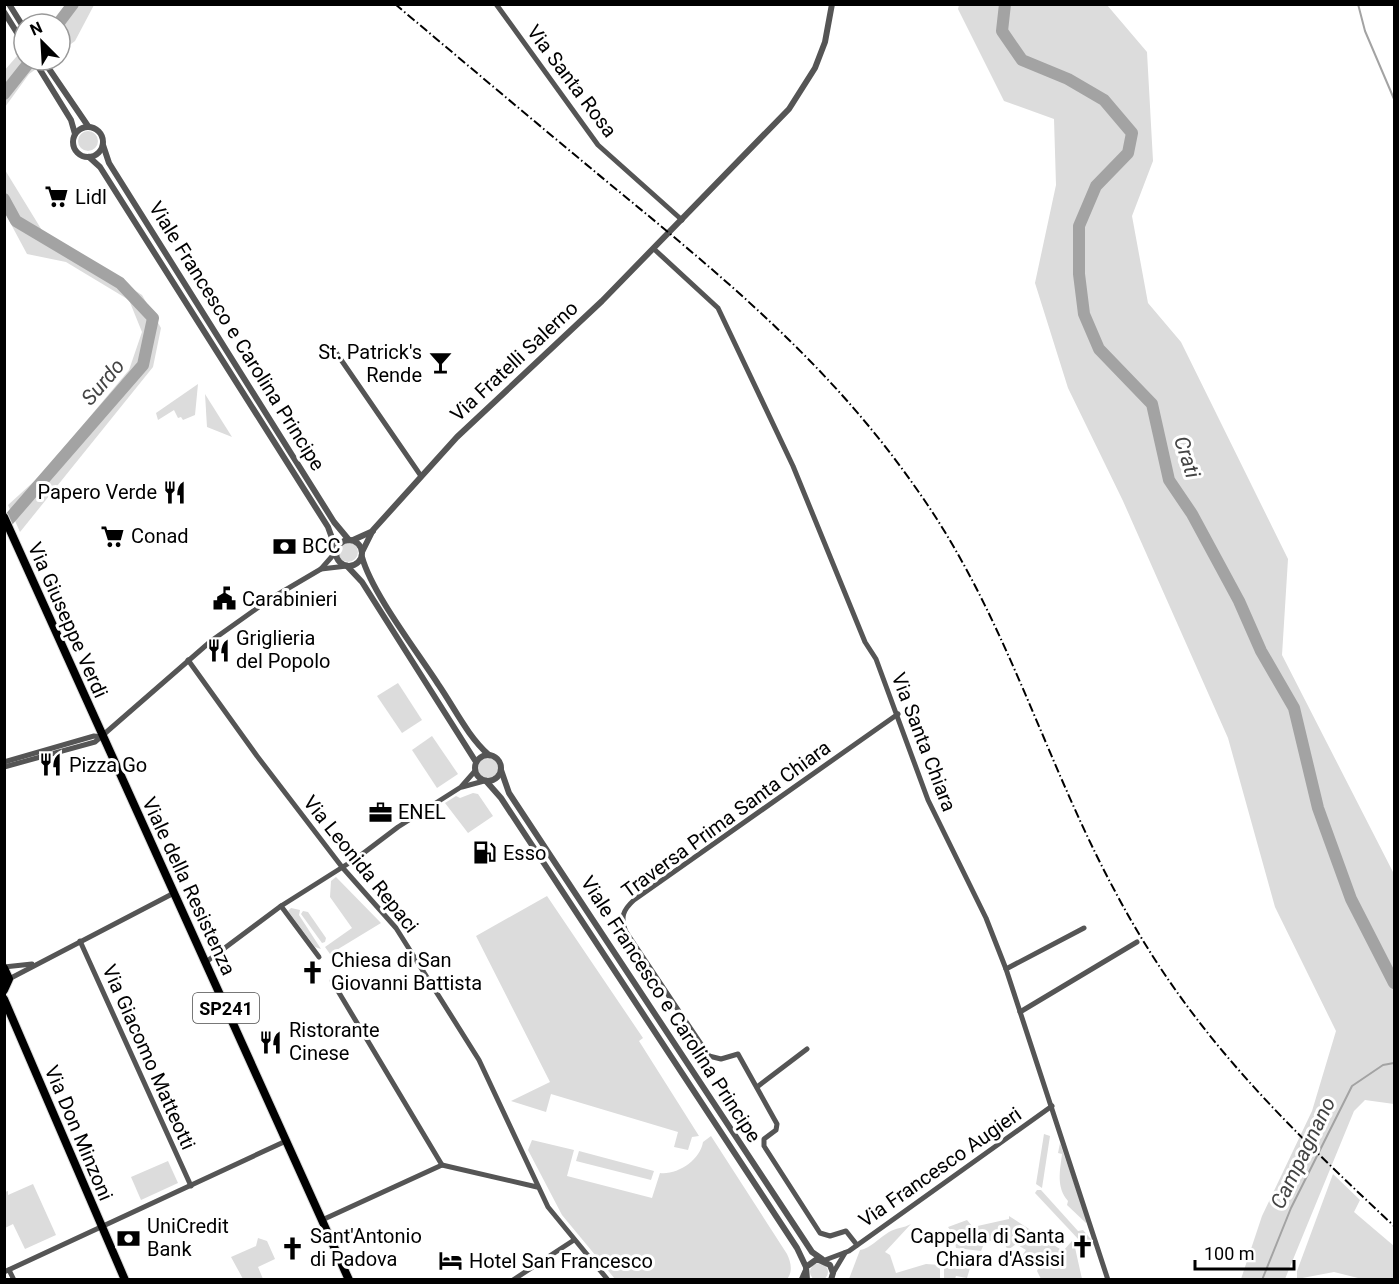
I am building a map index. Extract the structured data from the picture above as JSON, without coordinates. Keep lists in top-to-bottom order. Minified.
{"streets":{"main road":["Via Giuseppe Verdi","Viale della Resistenza","SP241","Via Don Minzoni"],"street":["Via Santa Rosa","Viale Francesco e Carolina Principe","Via Fratelli Salerno","Via Santa Chiara","Traversa Prima Santa Chiara","Via Leonida Repaci","Via Giacomo Matteotti","Via Francesco Augieri"]},"crossings":[["Via Santa Rosa","Via Fratelli Salerno"],["Viale Francesco e Carolina Principe","Via Fratelli Salerno"],["Viale Francesco e Carolina Principe","Via Francesco Augieri"],["Via Fratelli Salerno","Via Santa Chiara"],["Via Giuseppe Verdi","Viale della Resistenza"],["Via Santa Chiara","Traversa Prima Santa Chiara"],["Via Santa Chiara","Via Francesco Augieri"],["Traversa Prima Santa Chiara","Via Francesco Augieri"]],"water":["Surdo","Crati","Campagnano"],"places":{"supermarket":["Lidl","Conad"],"bar":["St. Patrick's Rende"],"restaurant":["Papero Verde","Griglieria del Popolo","Pizza Go","Ristorante Cinese"],"bank":["BCC","UniCredit Bank"],"public building":["Carabinieri"],"office":["ENEL"],"fuel station":["Esso"],"church":["Chiesa di San Giovanni Battista","Cappella di Santa Chiara d'Assisi","Sant'Antonio di Padova"],"hotel":["Hotel San Francesco"]},"scale_bar":"100 m","north":"top left"}
